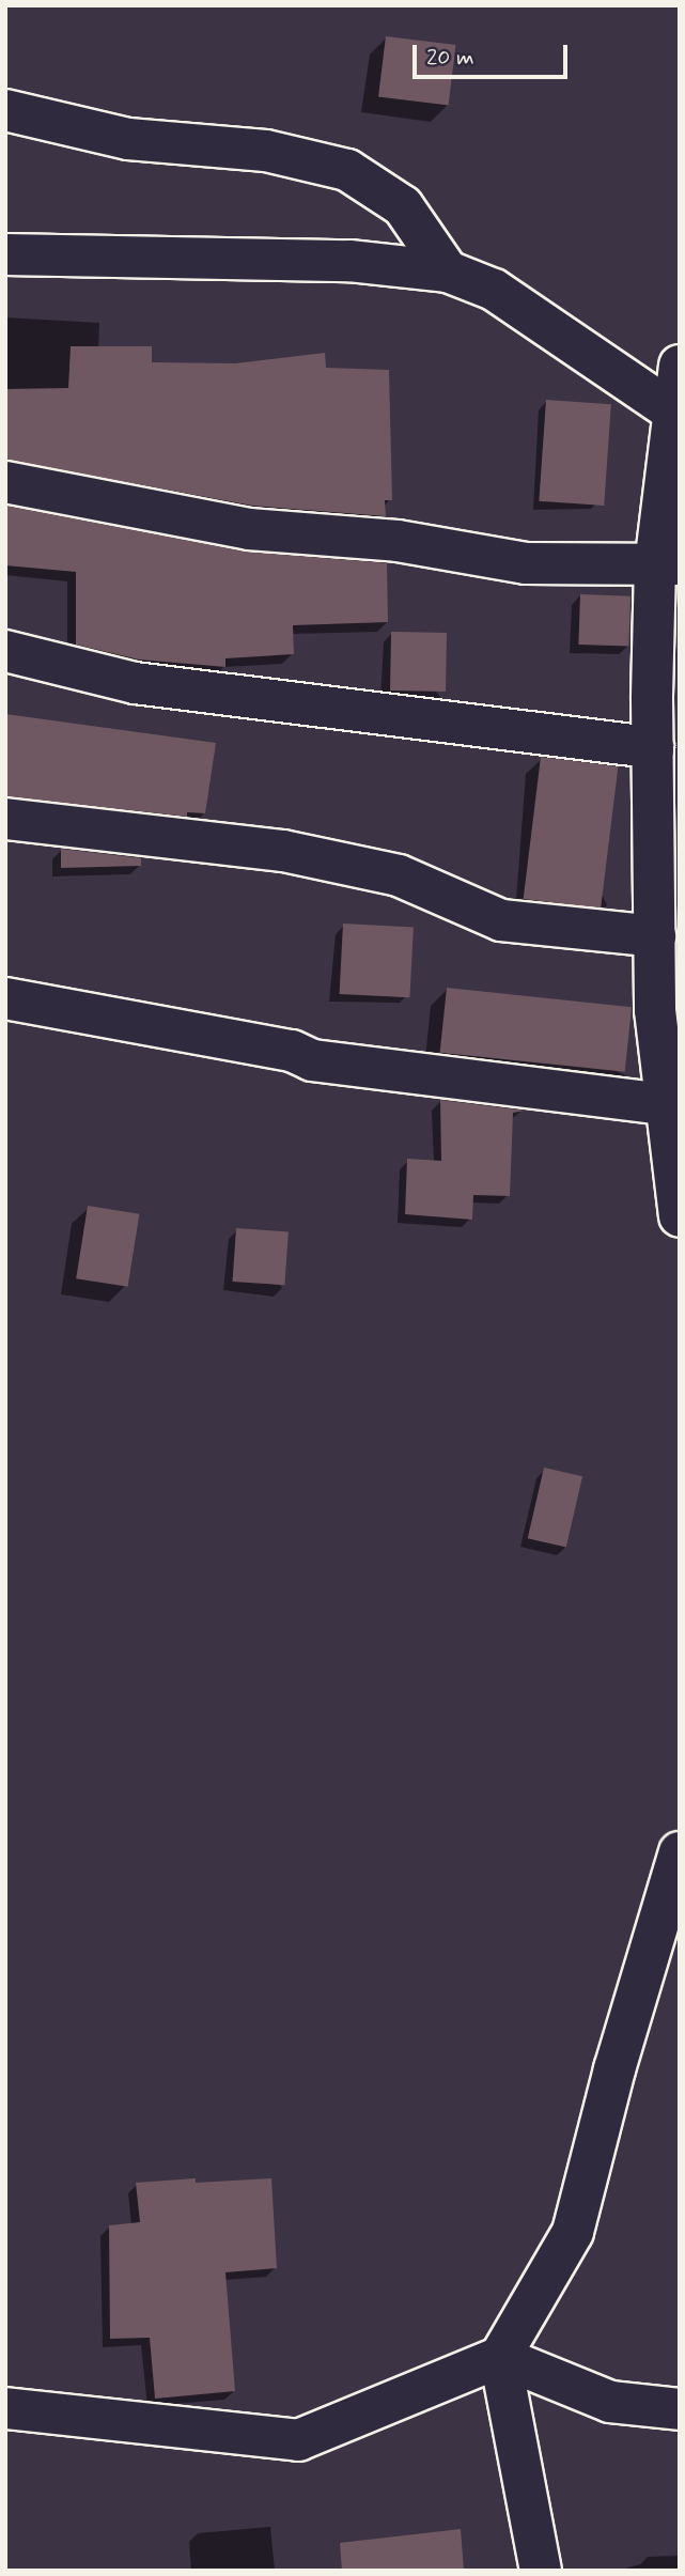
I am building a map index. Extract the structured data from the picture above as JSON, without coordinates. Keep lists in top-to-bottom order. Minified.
{"scale_bar":"20 m"}
